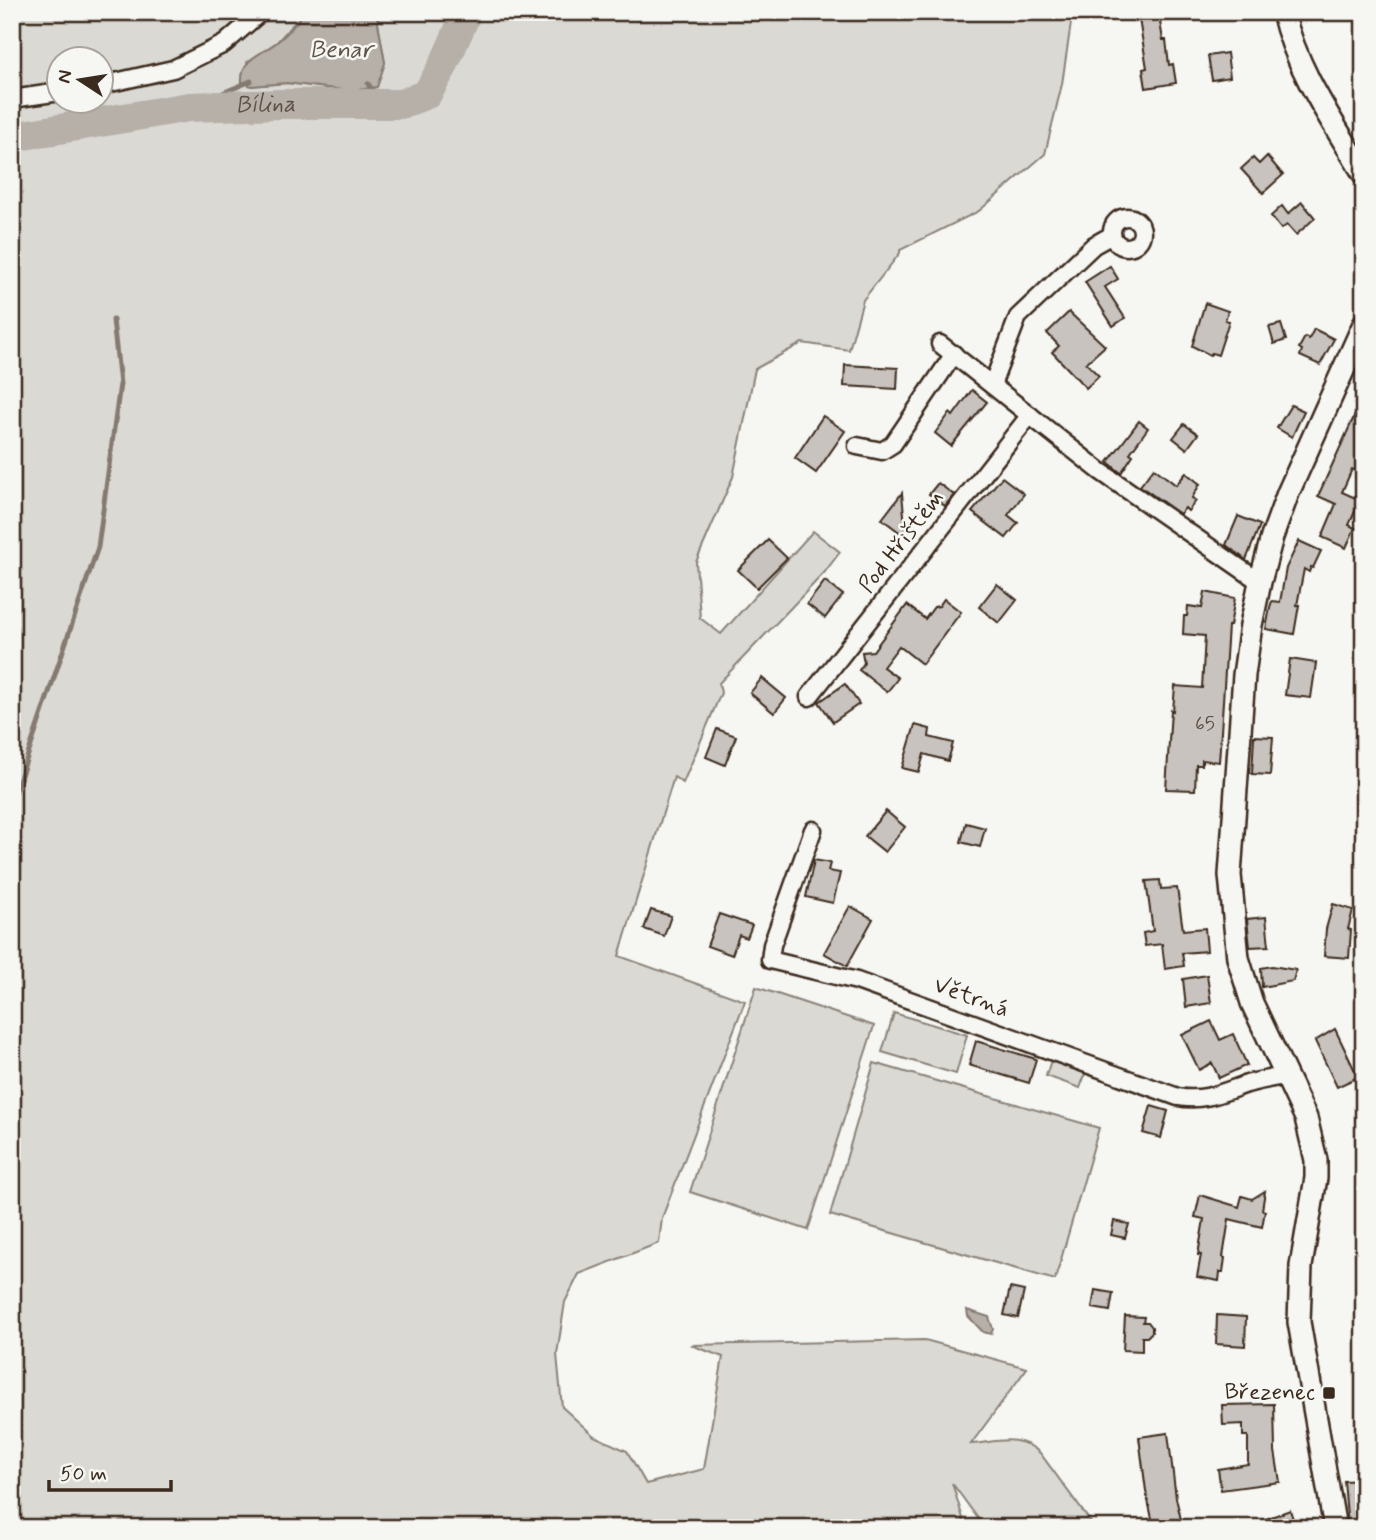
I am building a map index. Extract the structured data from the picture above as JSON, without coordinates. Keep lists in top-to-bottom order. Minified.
{"streets":{"street":["Pod Hřištěm","Větrná"]},"water":["Benar","Bílina"],"places":{"transit":["Březenec"]},"house_numbers":["65"],"scale_bar":"50 m","north":"left"}
